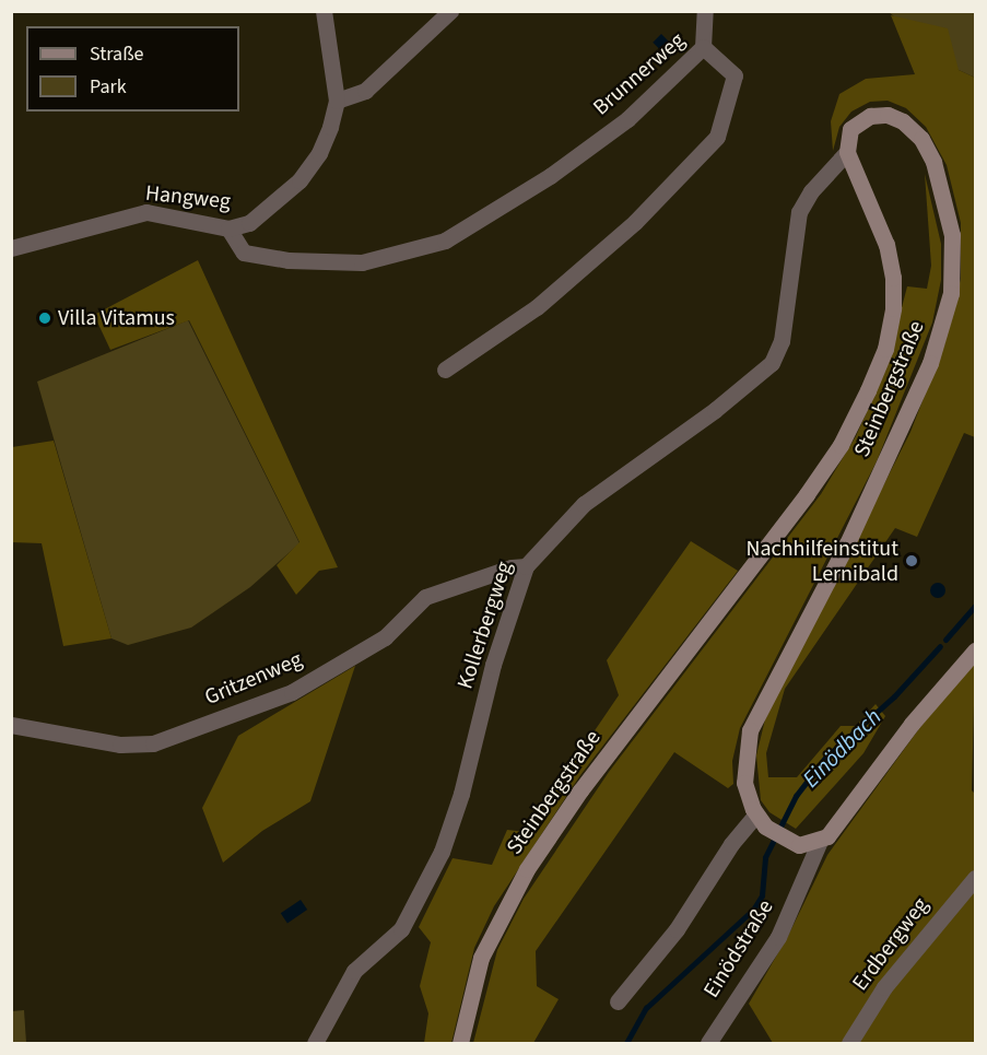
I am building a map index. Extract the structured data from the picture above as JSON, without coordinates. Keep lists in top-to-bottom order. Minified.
{"streets":{"main road":["Steinbergstraße"],"street":["Brunnerweg","Hangweg","Kollerbergweg","Gritzenweg","Erdbergweg","Einödstraße"]},"crossings":[["Brunnerweg","Hangweg"],["Steinbergstraße","Kollerbergweg"],["Kollerbergweg","Gritzenweg"]],"water":["Einödbach"],"places":["Villa Vitamus","Nachhilfeinstitut Lernibald"],"legend":["Straße","Park"]}
